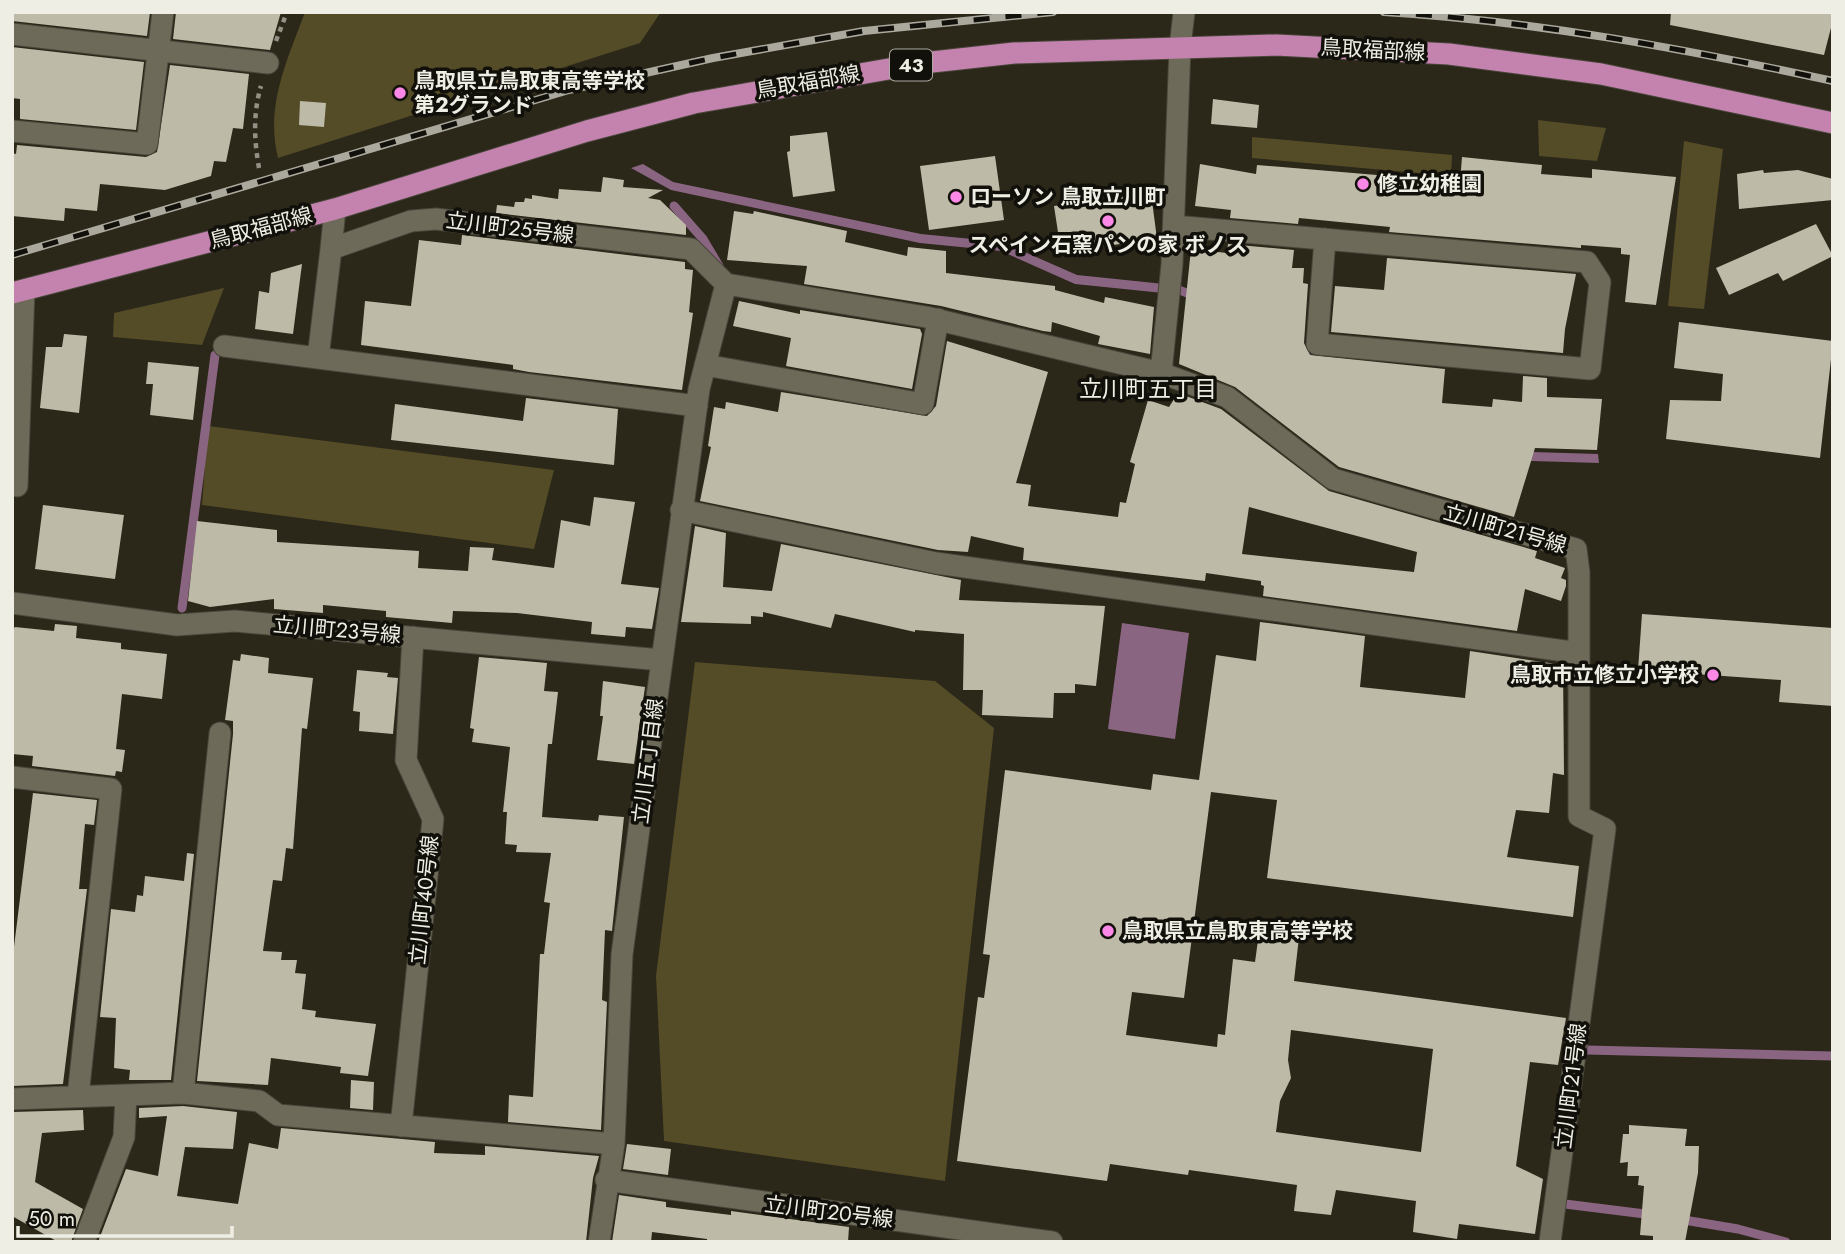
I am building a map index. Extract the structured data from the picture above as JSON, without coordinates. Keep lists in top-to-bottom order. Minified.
{"streets":{"main road":["鳥取福部線","43"],"street":["立川町25号線","立川町21号線","立川町23号線","立川五丁目線","立川町40号線","立川町20号線"]},"crossings":[["立川町25号線","立川五丁目線"],["立川町23号線","立川五丁目線"],["立川町23号線","立川町40号線"],["立川五丁目線","立川町20号線"]],"districts":["立川町五丁目"],"places":["鳥取県立鳥取東高等学校 第2グランド","修立幼稚園","ローソン 鳥取立川町","スペイン石窯パンの家 ボノス","鳥取市立修立小学校","鳥取県立鳥取東高等学校"],"scale_bar":"50 m"}
